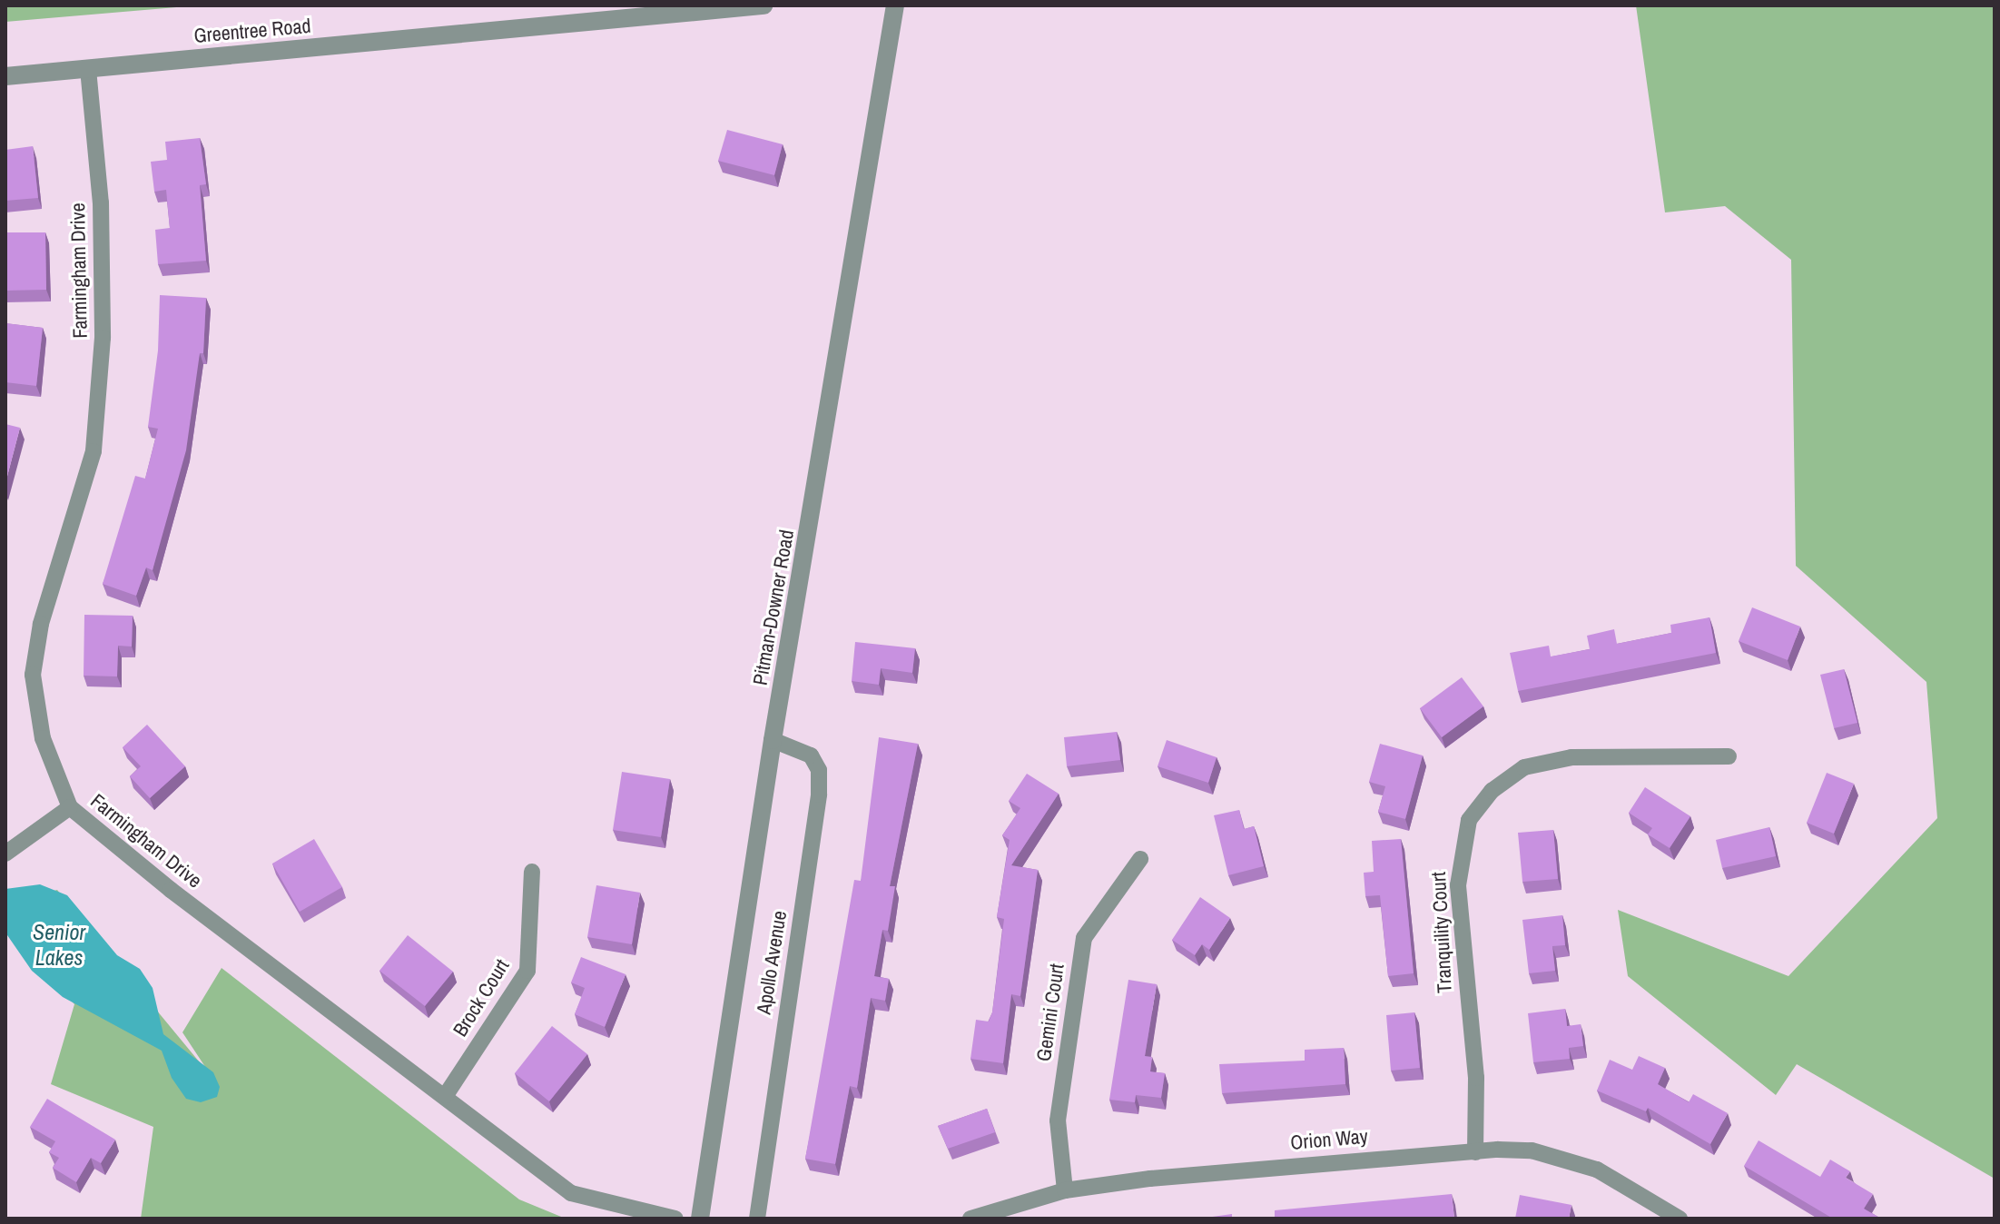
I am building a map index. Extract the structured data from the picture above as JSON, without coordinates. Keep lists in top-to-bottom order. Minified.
{"streets":{"street":["Greentree Road","Farmingham Drive","Pitman-Downer Road","Tranquility Court","Apollo Avenue","Brock Court","Gemini Court","Orion Way"]},"crossings":[["Greentree Road","Farmingham Drive"],["Farmingham Drive","Brock Court"],["Pitman-Downer Road","Apollo Avenue"],["Tranquility Court","Orion Way"],["Gemini Court","Orion Way"]],"water":["Senior Lakes"]}
